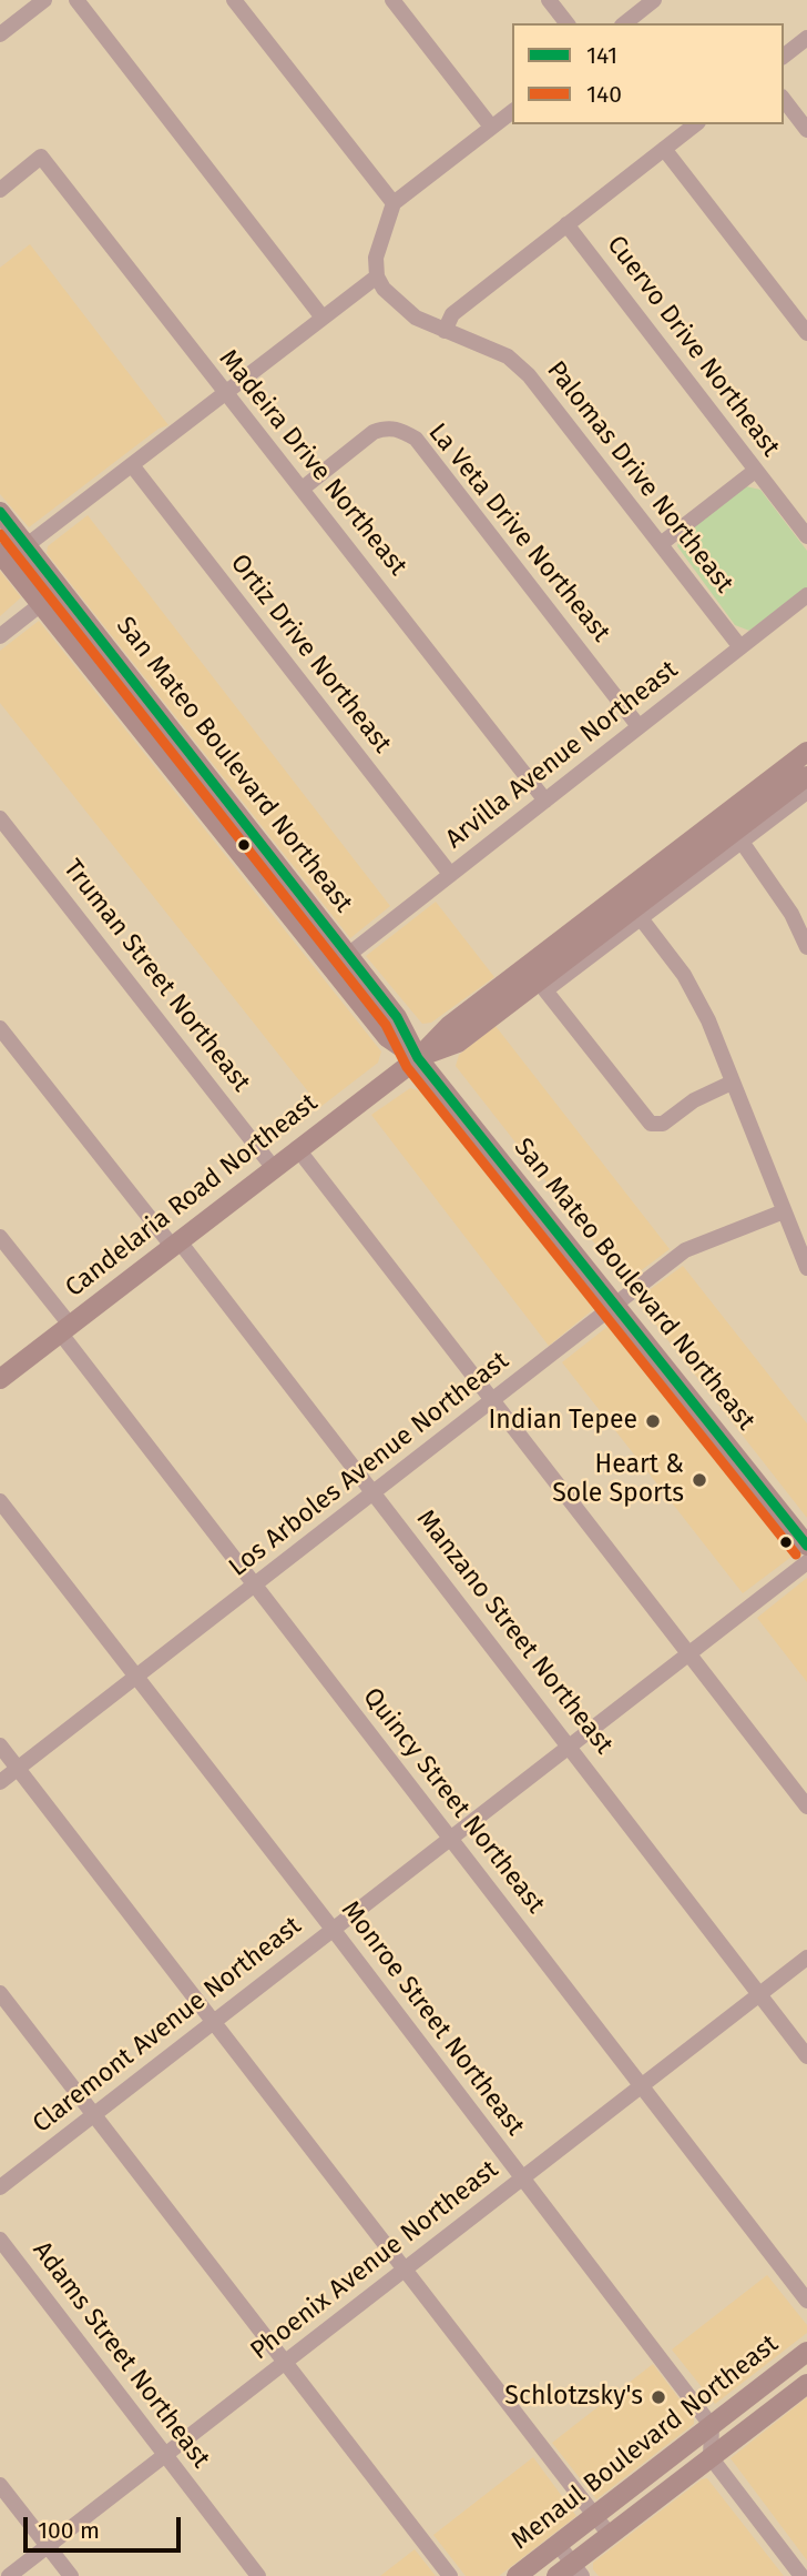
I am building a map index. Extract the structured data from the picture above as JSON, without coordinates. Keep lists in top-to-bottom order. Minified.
{"streets":{"main road":["San Mateo Boulevard Northeast","Candelaria Road Northeast","Menaul Boulevard Northeast"],"street":["Cuervo Drive Northeast","Madeira Drive Northeast","Palomas Drive Northeast","La Veta Drive Northeast","Ortiz Drive Northeast","Arvilla Avenue Northeast","Truman Street Northeast","Los Arboles Avenue Northeast","Manzano Street Northeast","Quincy Street Northeast","Monroe Street Northeast","Claremont Avenue Northeast","Phoenix Avenue Northeast","Adams Street Northeast"]},"crossings":[["Madeira Drive Northeast","La Veta Drive Northeast"],["Madeira Drive Northeast","Arvilla Avenue Northeast"],["Palomas Drive Northeast","Arvilla Avenue Northeast"],["La Veta Drive Northeast","Arvilla Avenue Northeast"],["Ortiz Drive Northeast","Arvilla Avenue Northeast"],["Arvilla Avenue Northeast","San Mateo Boulevard Northeast"],["San Mateo Boulevard Northeast","Candelaria Road Northeast"],["San Mateo Boulevard Northeast","Los Arboles Avenue Northeast"],["Truman Street Northeast","Candelaria Road Northeast"],["Candelaria Road Northeast","Manzano Street Northeast"],["Candelaria Road Northeast","Quincy Street Northeast"],["Los Arboles Avenue Northeast","Manzano Street Northeast"],["Los Arboles Avenue Northeast","Quincy Street Northeast"],["Los Arboles Avenue Northeast","Monroe Street Northeast"],["Manzano Street Northeast","Claremont Avenue Northeast"],["Manzano Street Northeast","Phoenix Avenue Northeast"],["Quincy Street Northeast","Claremont Avenue Northeast"],["Quincy Street Northeast","Phoenix Avenue Northeast"],["Monroe Street Northeast","Claremont Avenue Northeast"],["Monroe Street Northeast","Phoenix Avenue Northeast"],["Monroe Street Northeast","Menaul Boulevard Northeast"],["Phoenix Avenue Northeast","Adams Street Northeast"]],"places":["Indian Tepee","Heart & Sole Sports","Schlotzsky's"],"lines":["transit line 141","transit line 140"],"legend":["141","140"],"scale_bar":"100 m"}
